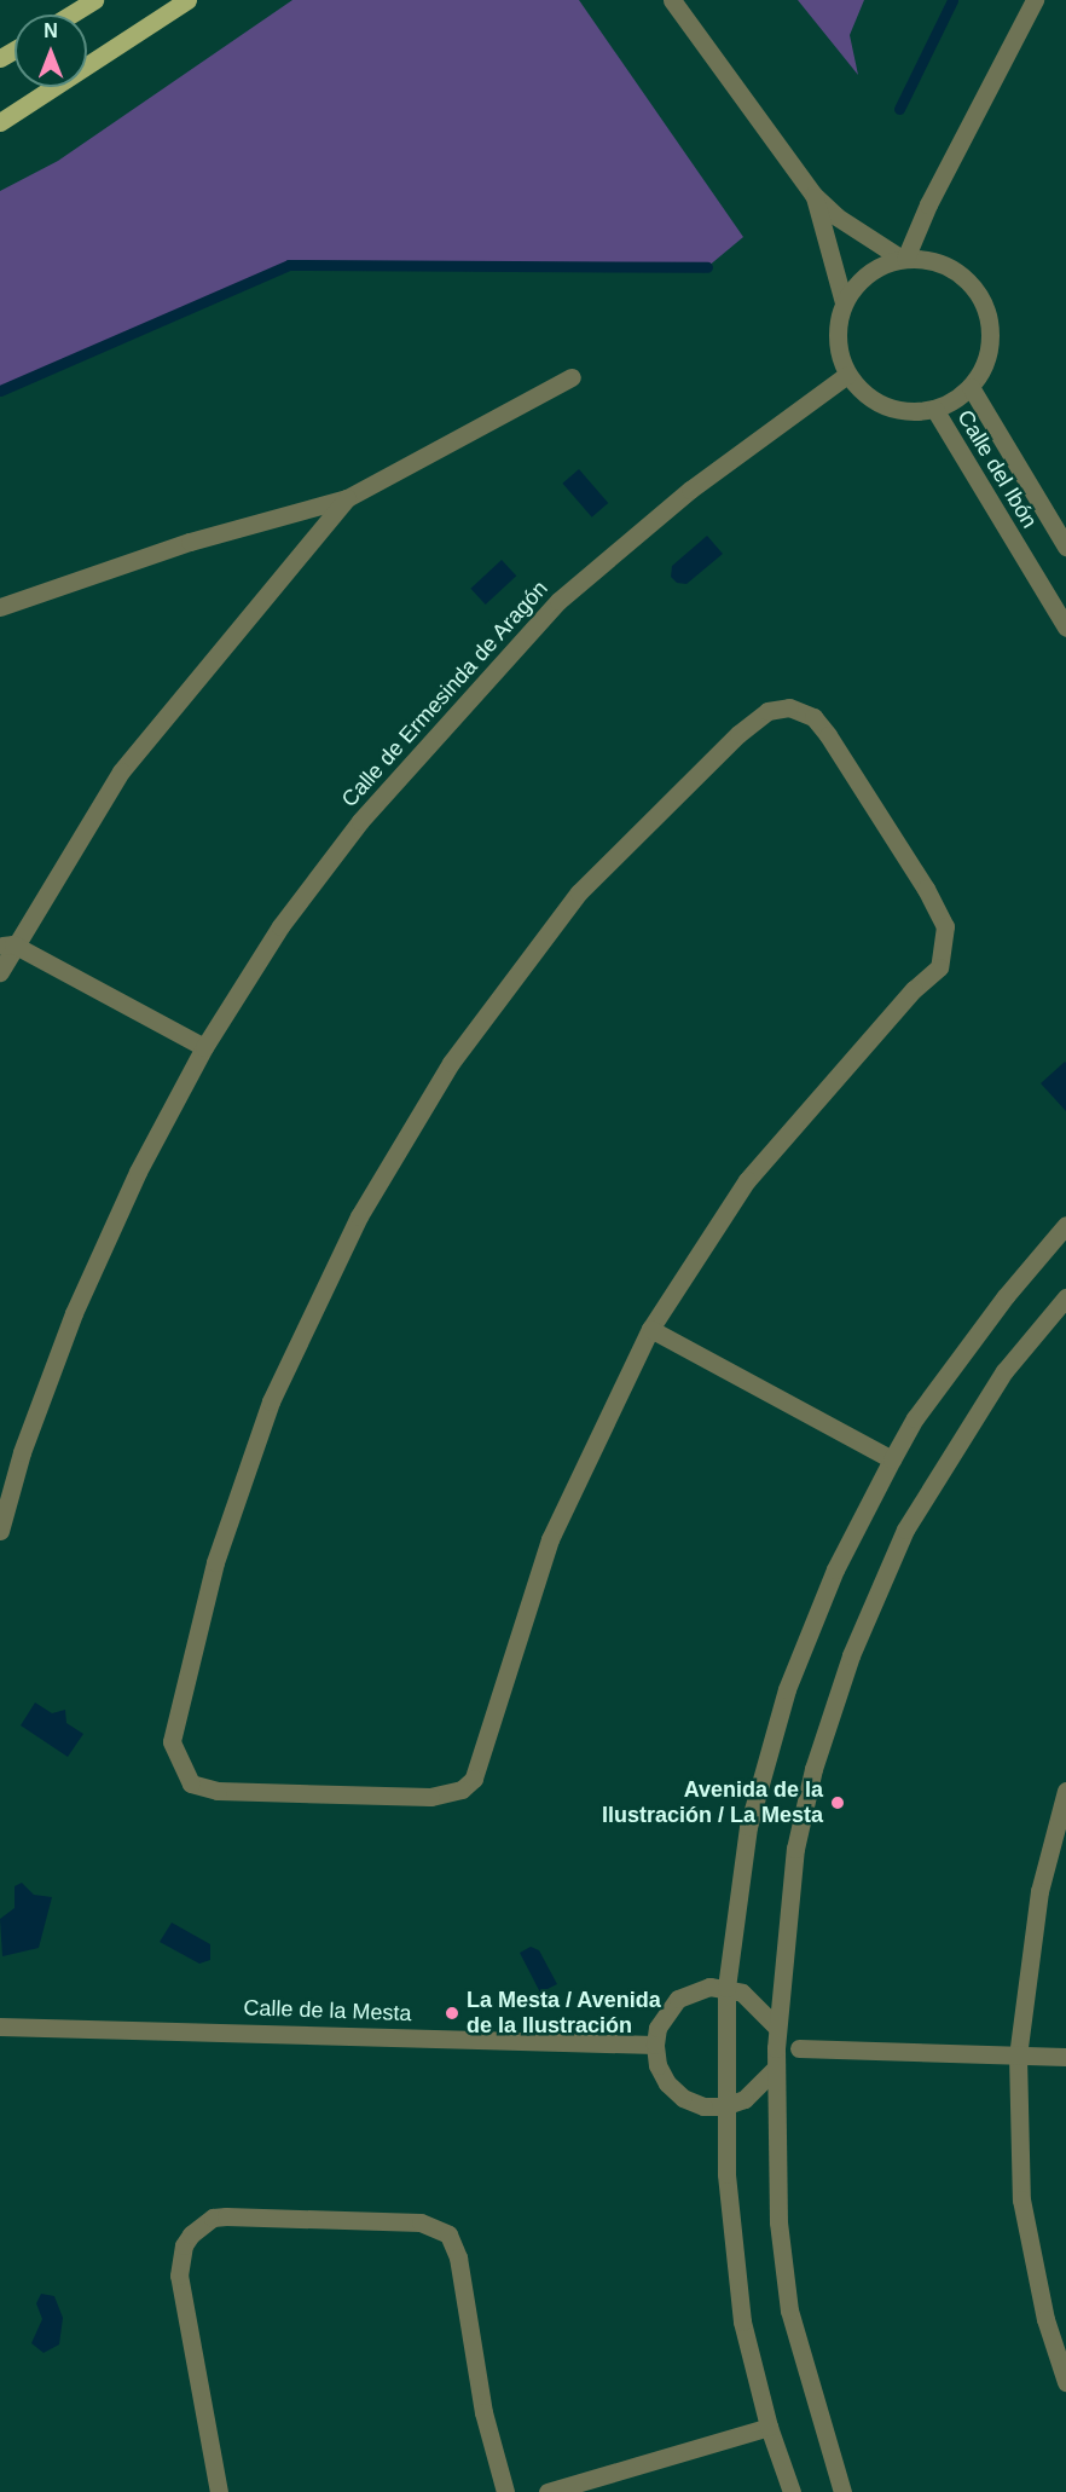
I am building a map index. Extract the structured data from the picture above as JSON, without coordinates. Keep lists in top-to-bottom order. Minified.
{"streets":{"street":["Calle del Ibón","Calle de Ermesinda de Aragón","Calle de la Mesta"]},"crossings":[["Calle del Ibón","Calle de Ermesinda de Aragón"]],"places":["Avenida de la Ilustración / La Mesta","La Mesta / Avenida de la Ilustración"],"north":"top"}
